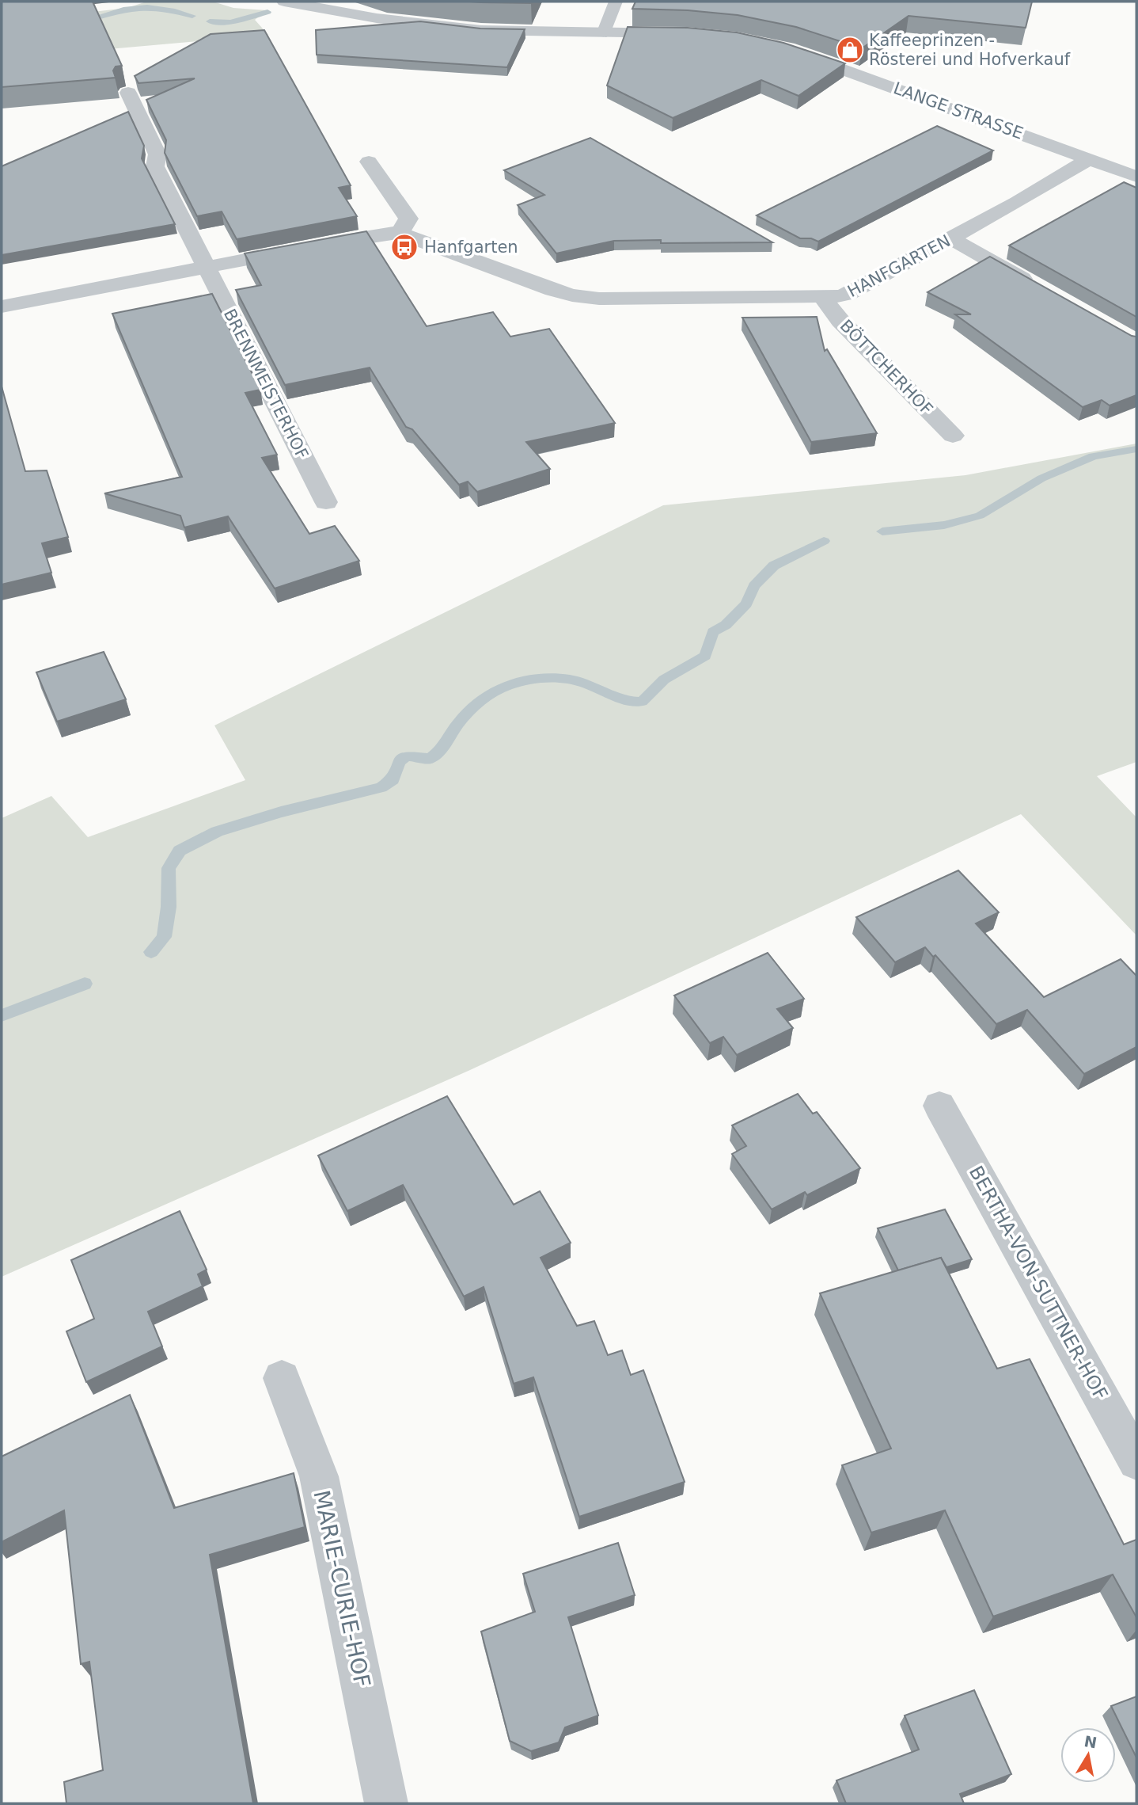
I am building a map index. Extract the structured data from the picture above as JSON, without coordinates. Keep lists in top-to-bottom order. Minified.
{"streets":{"street":["LANGE STRASSE","HANFGARTEN","BÖTTCHERHOF","BRENNMEISTERHOF","BERTHA-VON-SUTTNER-HOF","MARIE-CURIE-HOF"]},"crossings":[["LANGE STRASSE","HANFGARTEN"],["HANFGARTEN","BÖTTCHERHOF"],["HANFGARTEN","BRENNMEISTERHOF"]],"places":{"shop":["Kaffeeprinzen - Rösterei und Hofverkauf"],"bus stop":["Hanfgarten"]},"north":"top"}
